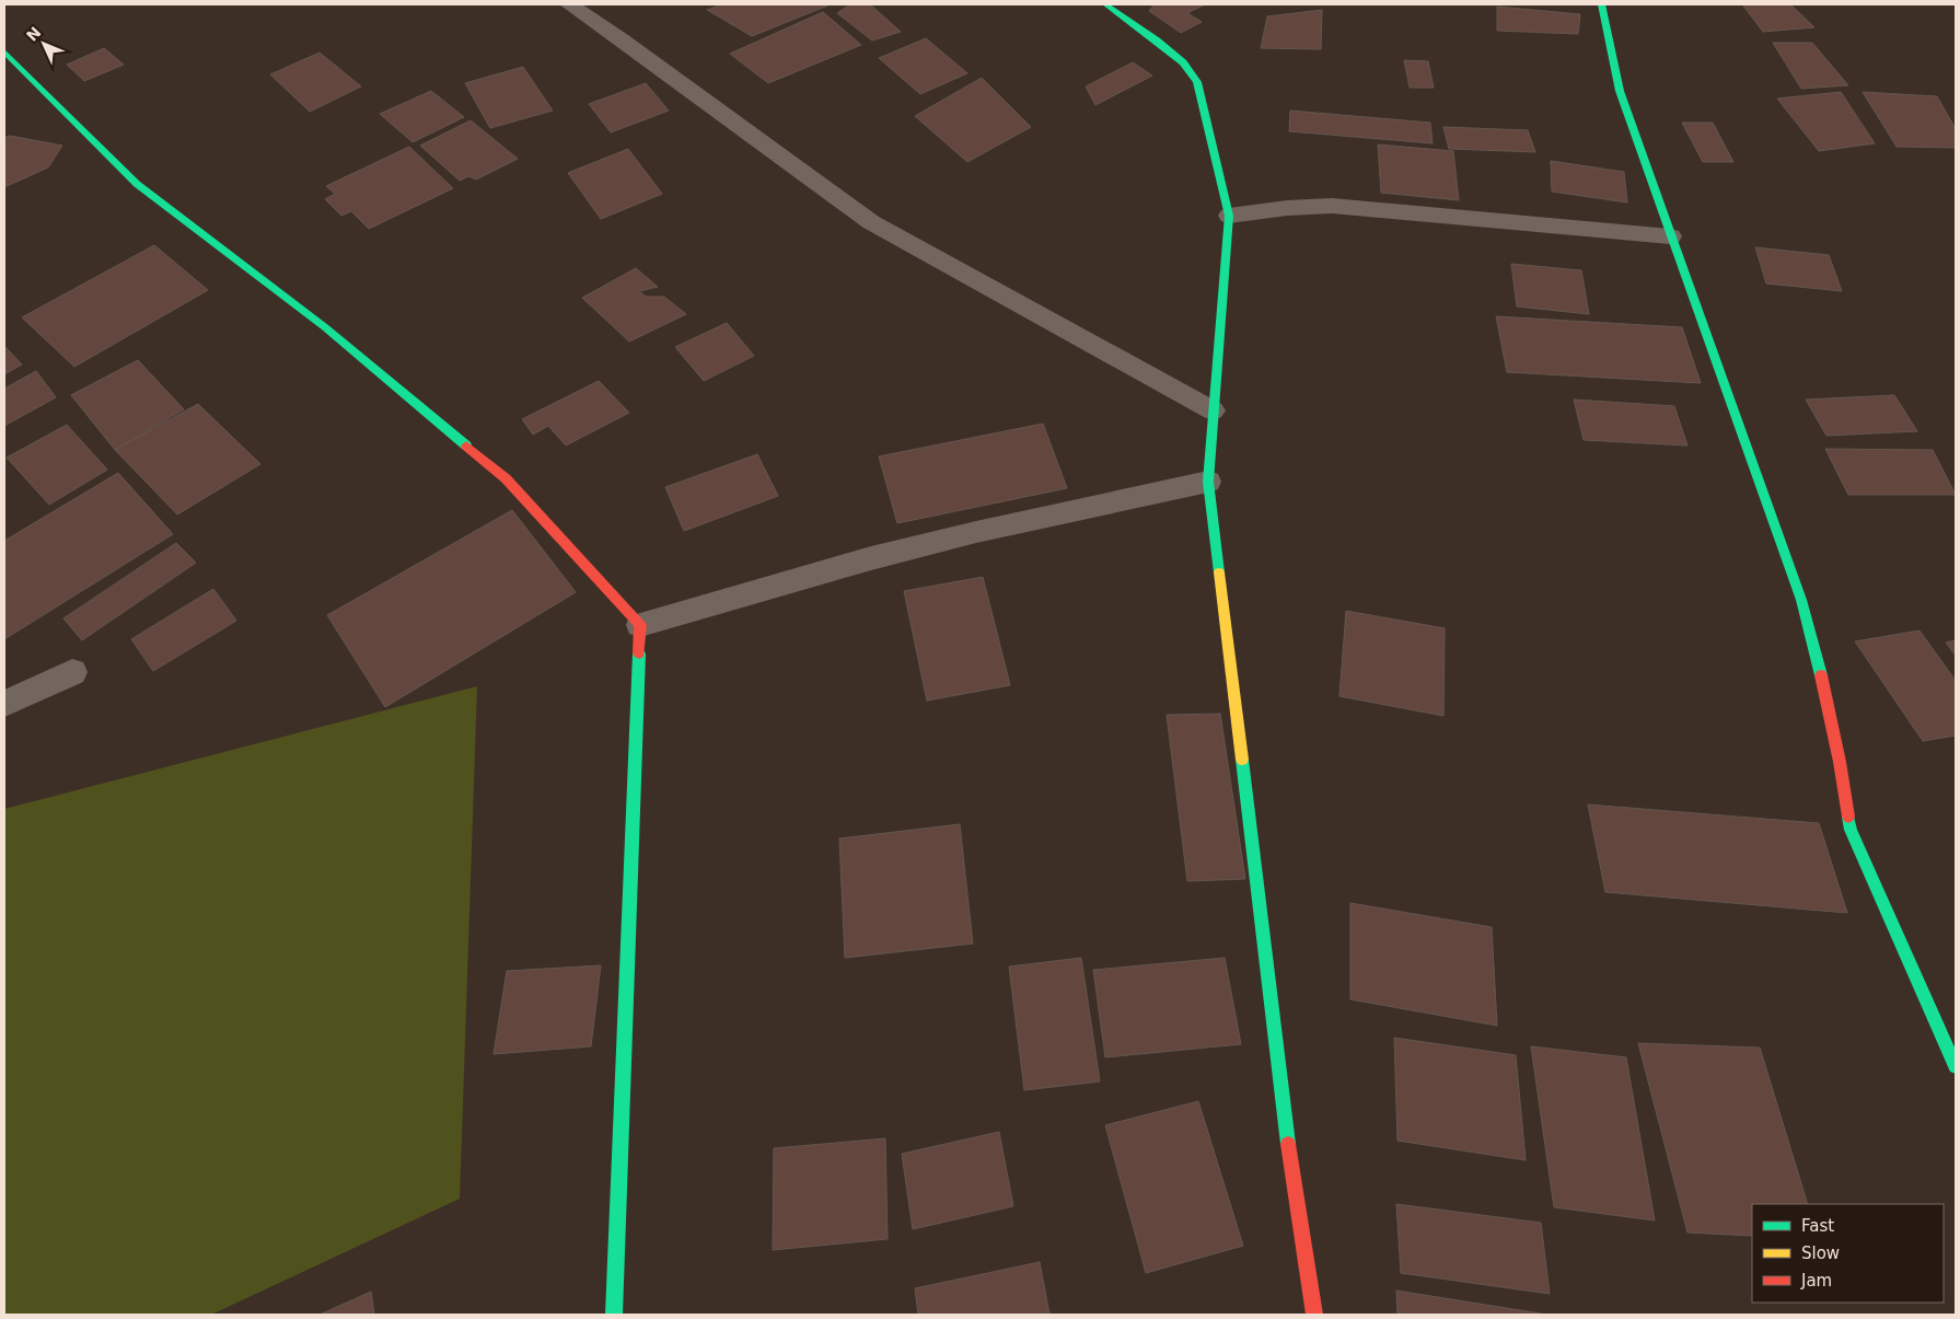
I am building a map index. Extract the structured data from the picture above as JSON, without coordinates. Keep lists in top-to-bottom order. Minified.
{"legend":["Fast","Slow","Jam"],"north":"top left"}
